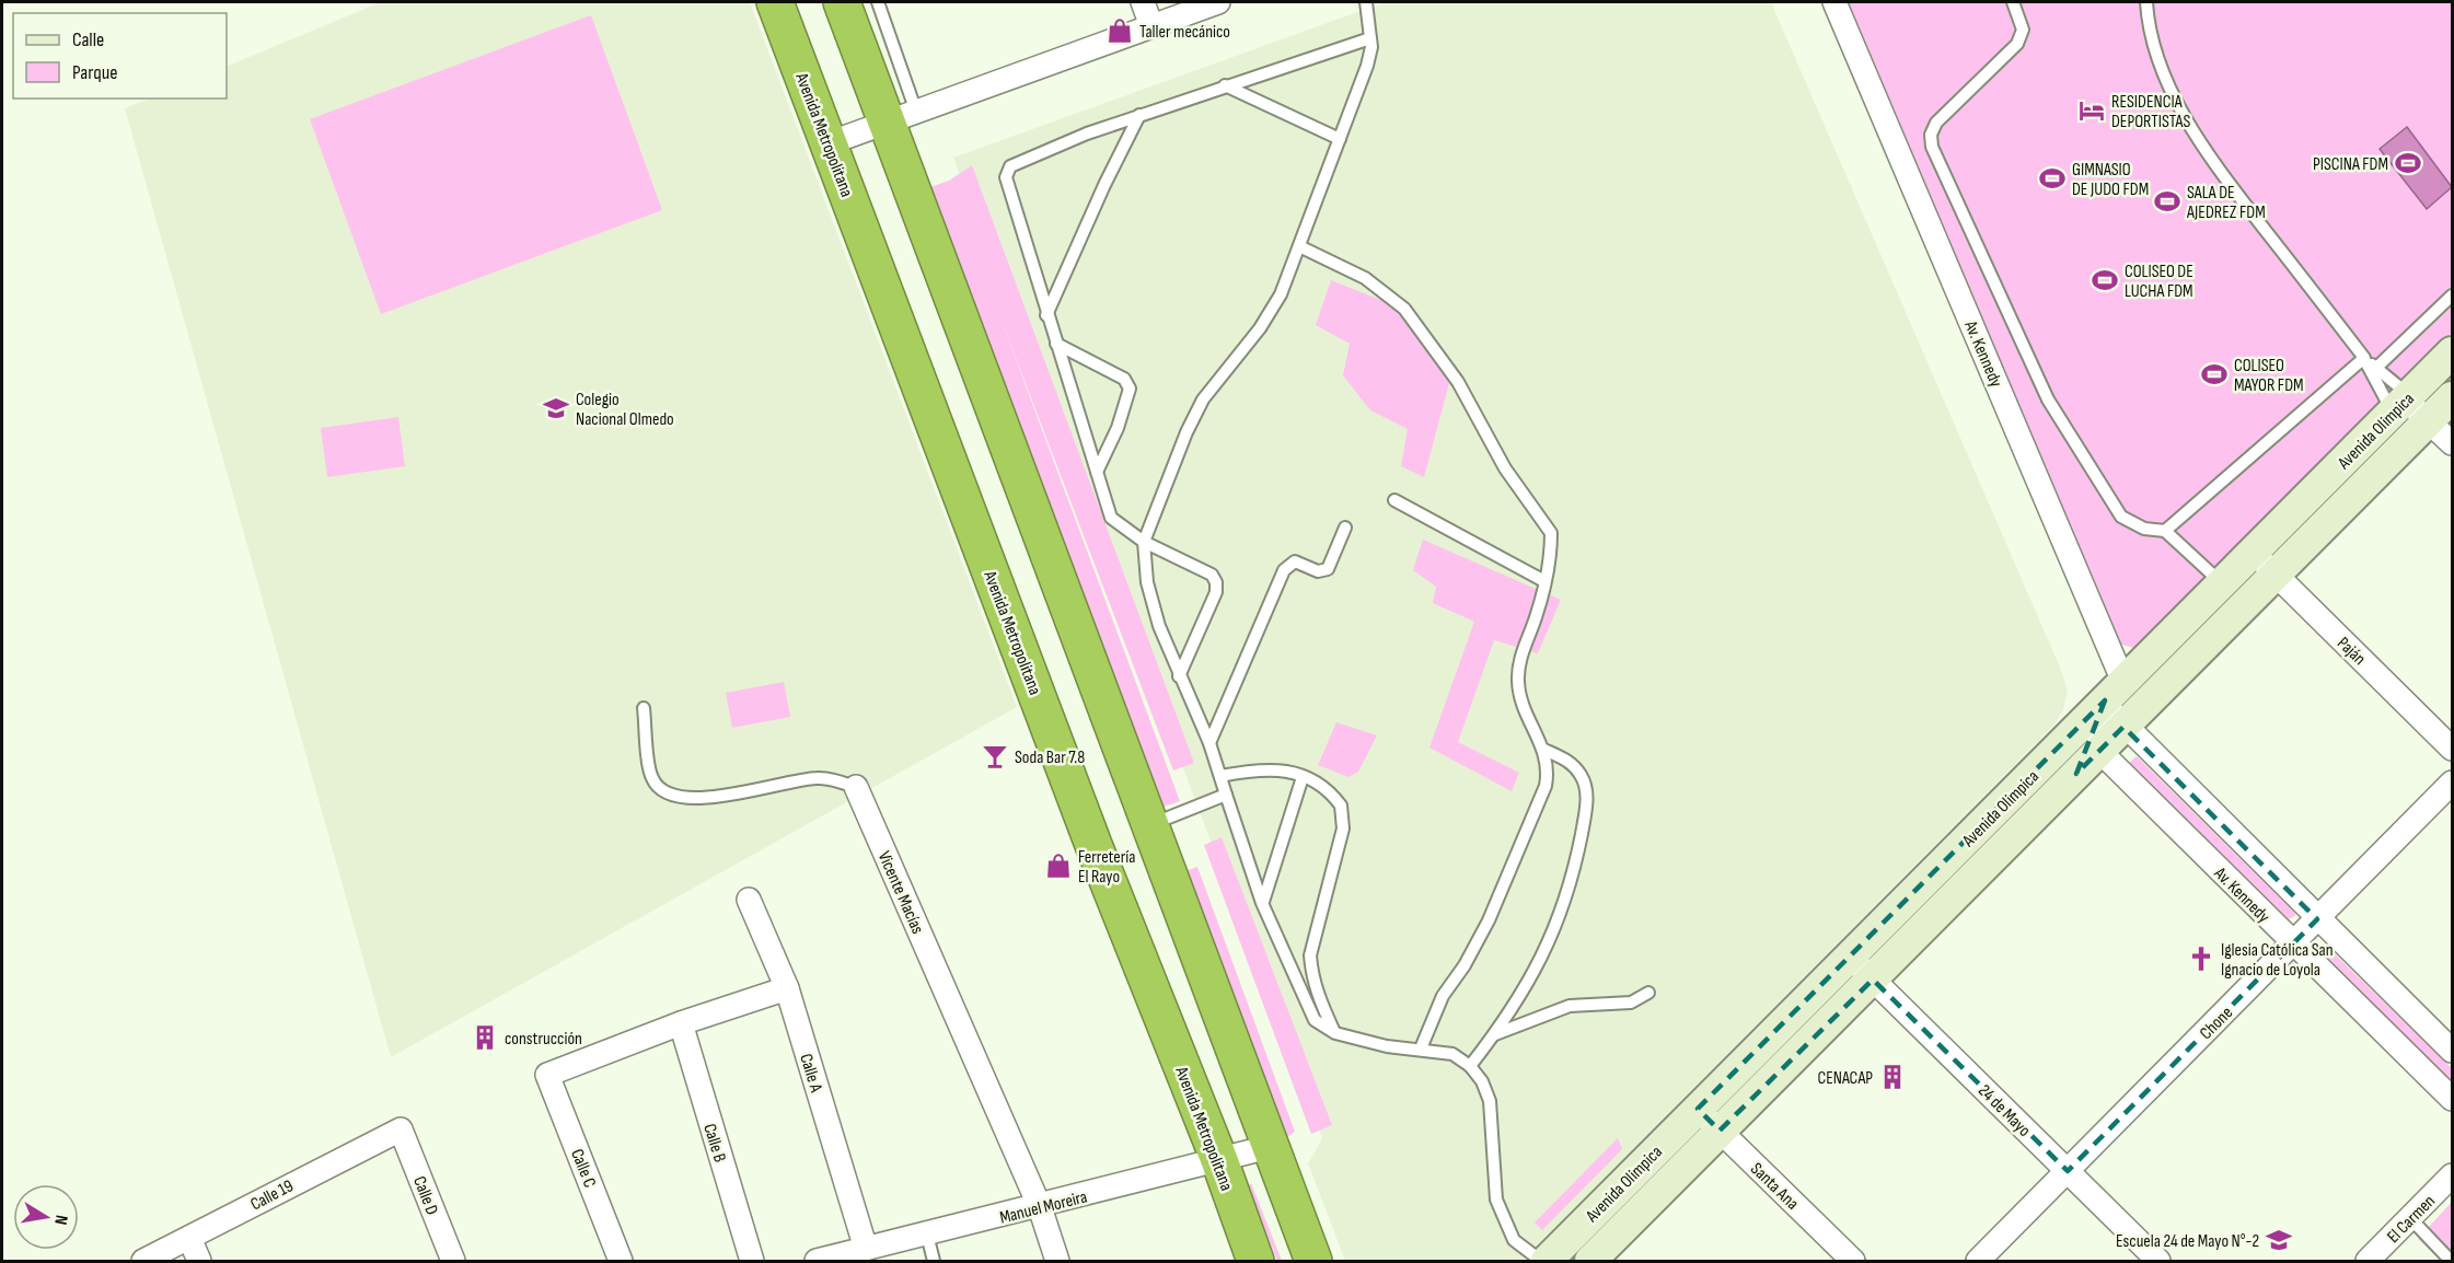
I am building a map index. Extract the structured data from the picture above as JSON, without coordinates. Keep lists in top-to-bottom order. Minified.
{"streets":{"highway":["Avenida Metropolitana"],"street":["Av. Kennedy","Avenida Olimpica","Paján","Vicente Macías","Chone","Calle A","24 de Mayo","Calle B","Calle C","Santa Ana","Calle 19","Calle D","Manuel Moreira","El Carmen"]},"crossings":[["Avenida Metropolitana","Manuel Moreira"],["Av. Kennedy","Avenida Olimpica"],["Av. Kennedy","Chone"],["Avenida Olimpica","Paján"],["Avenida Olimpica","24 de Mayo"],["Avenida Olimpica","Santa Ana"],["Vicente Macías","Manuel Moreira"],["Chone","24 de Mayo"],["Calle A","Manuel Moreira"],["Calle B","Calle C"],["Calle 19","Calle D"]],"places":{"shop":["Taller mecánico","Ferretería El Rayo"],"hotel":["RESIDENCIA DEPORTISTAS"],"sports":["PISCINA FDM","GIMNASIO DE JUDO FDM","SALA DE AJEDREZ FDM","COLISEO DE LUCHA FDM","COLISEO MAYOR FDM"],"school or university":["Colegio Nacional Olmedo","Escuela 24 de Mayo N°-2"],"bar":["Soda Bar 7.8"],"church":["Iglesia Católica San Ignacio de Loyola"],"building":["construcción","CENACAP"]},"legend":["Calle","Parque"],"north":"right"}
